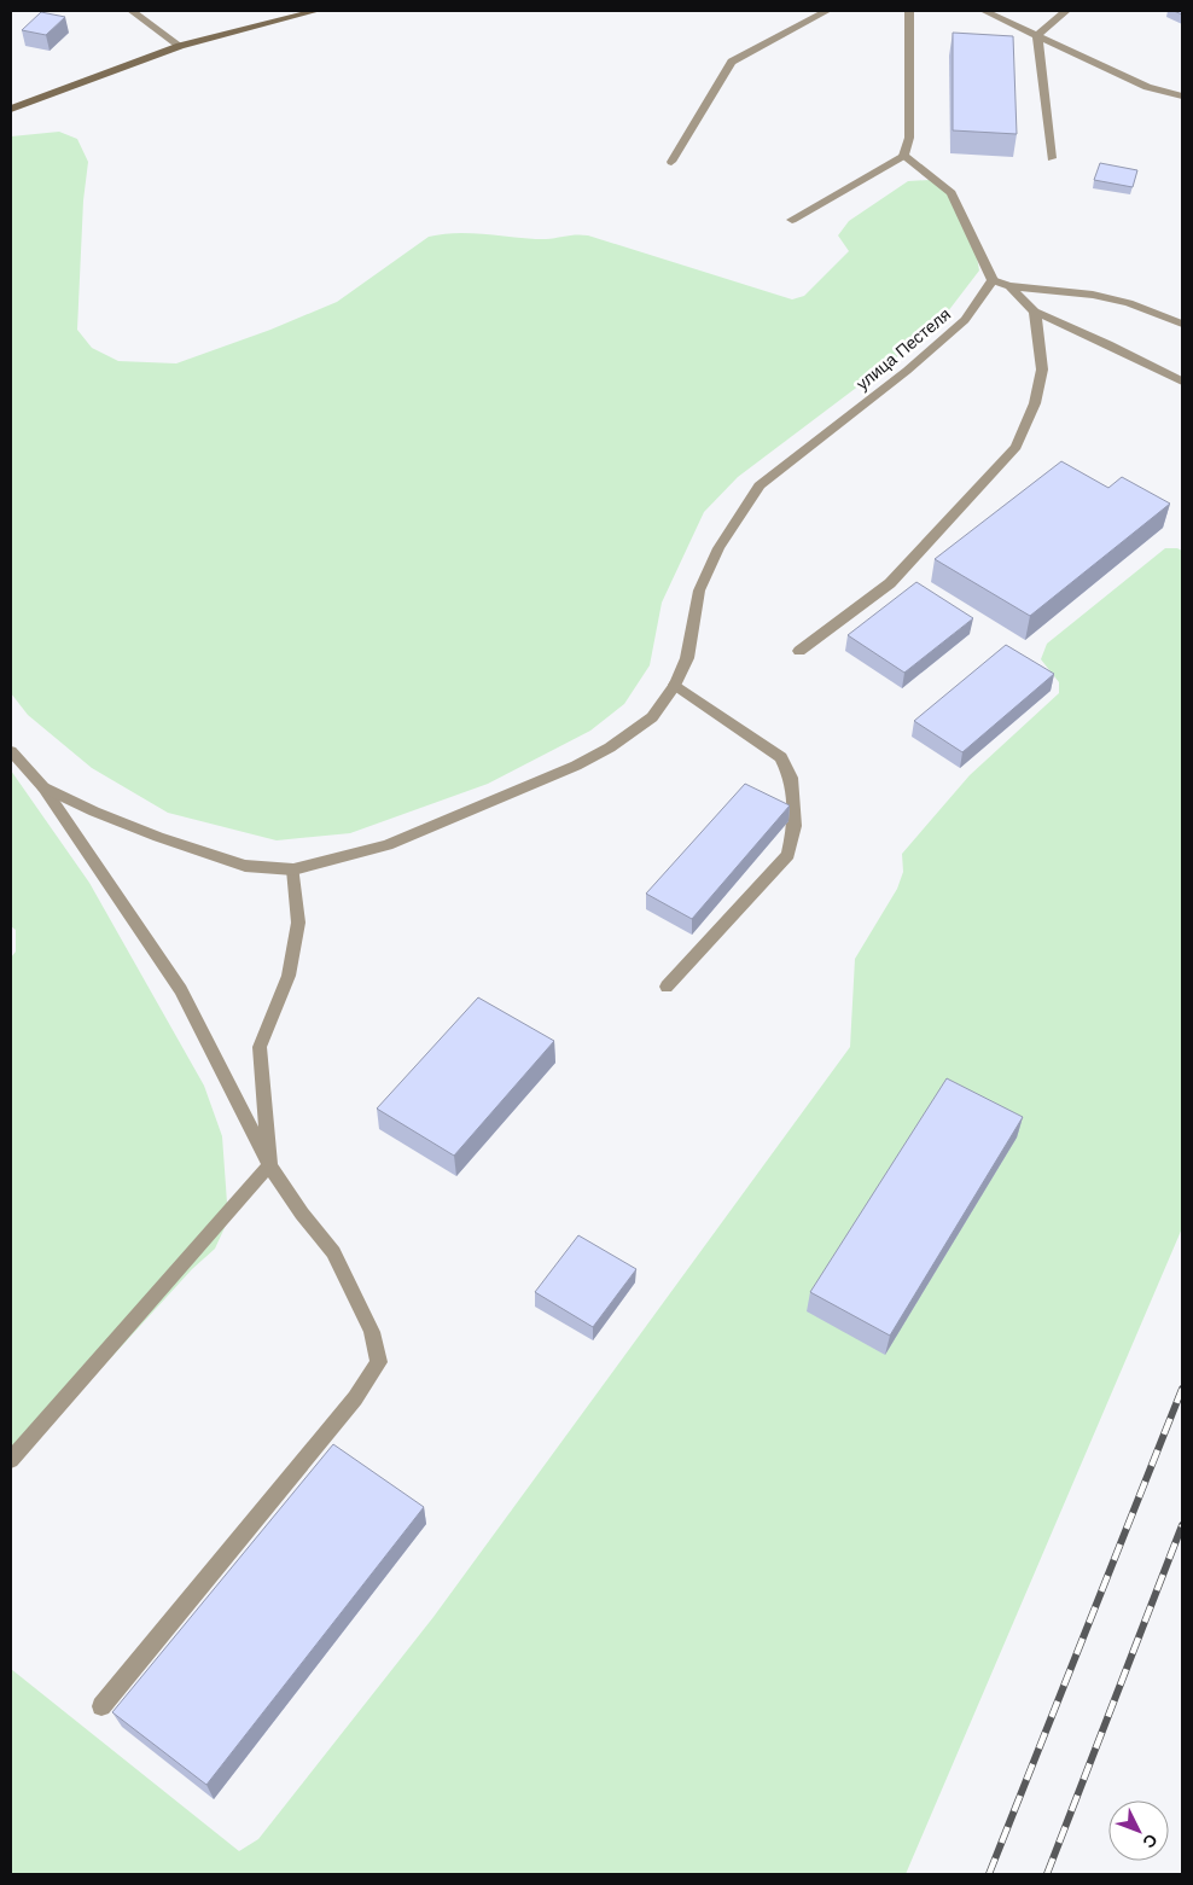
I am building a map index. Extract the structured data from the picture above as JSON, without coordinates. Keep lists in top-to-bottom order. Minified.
{"streets":{"street":["улица Пестеля"]},"north":"bottom right"}
